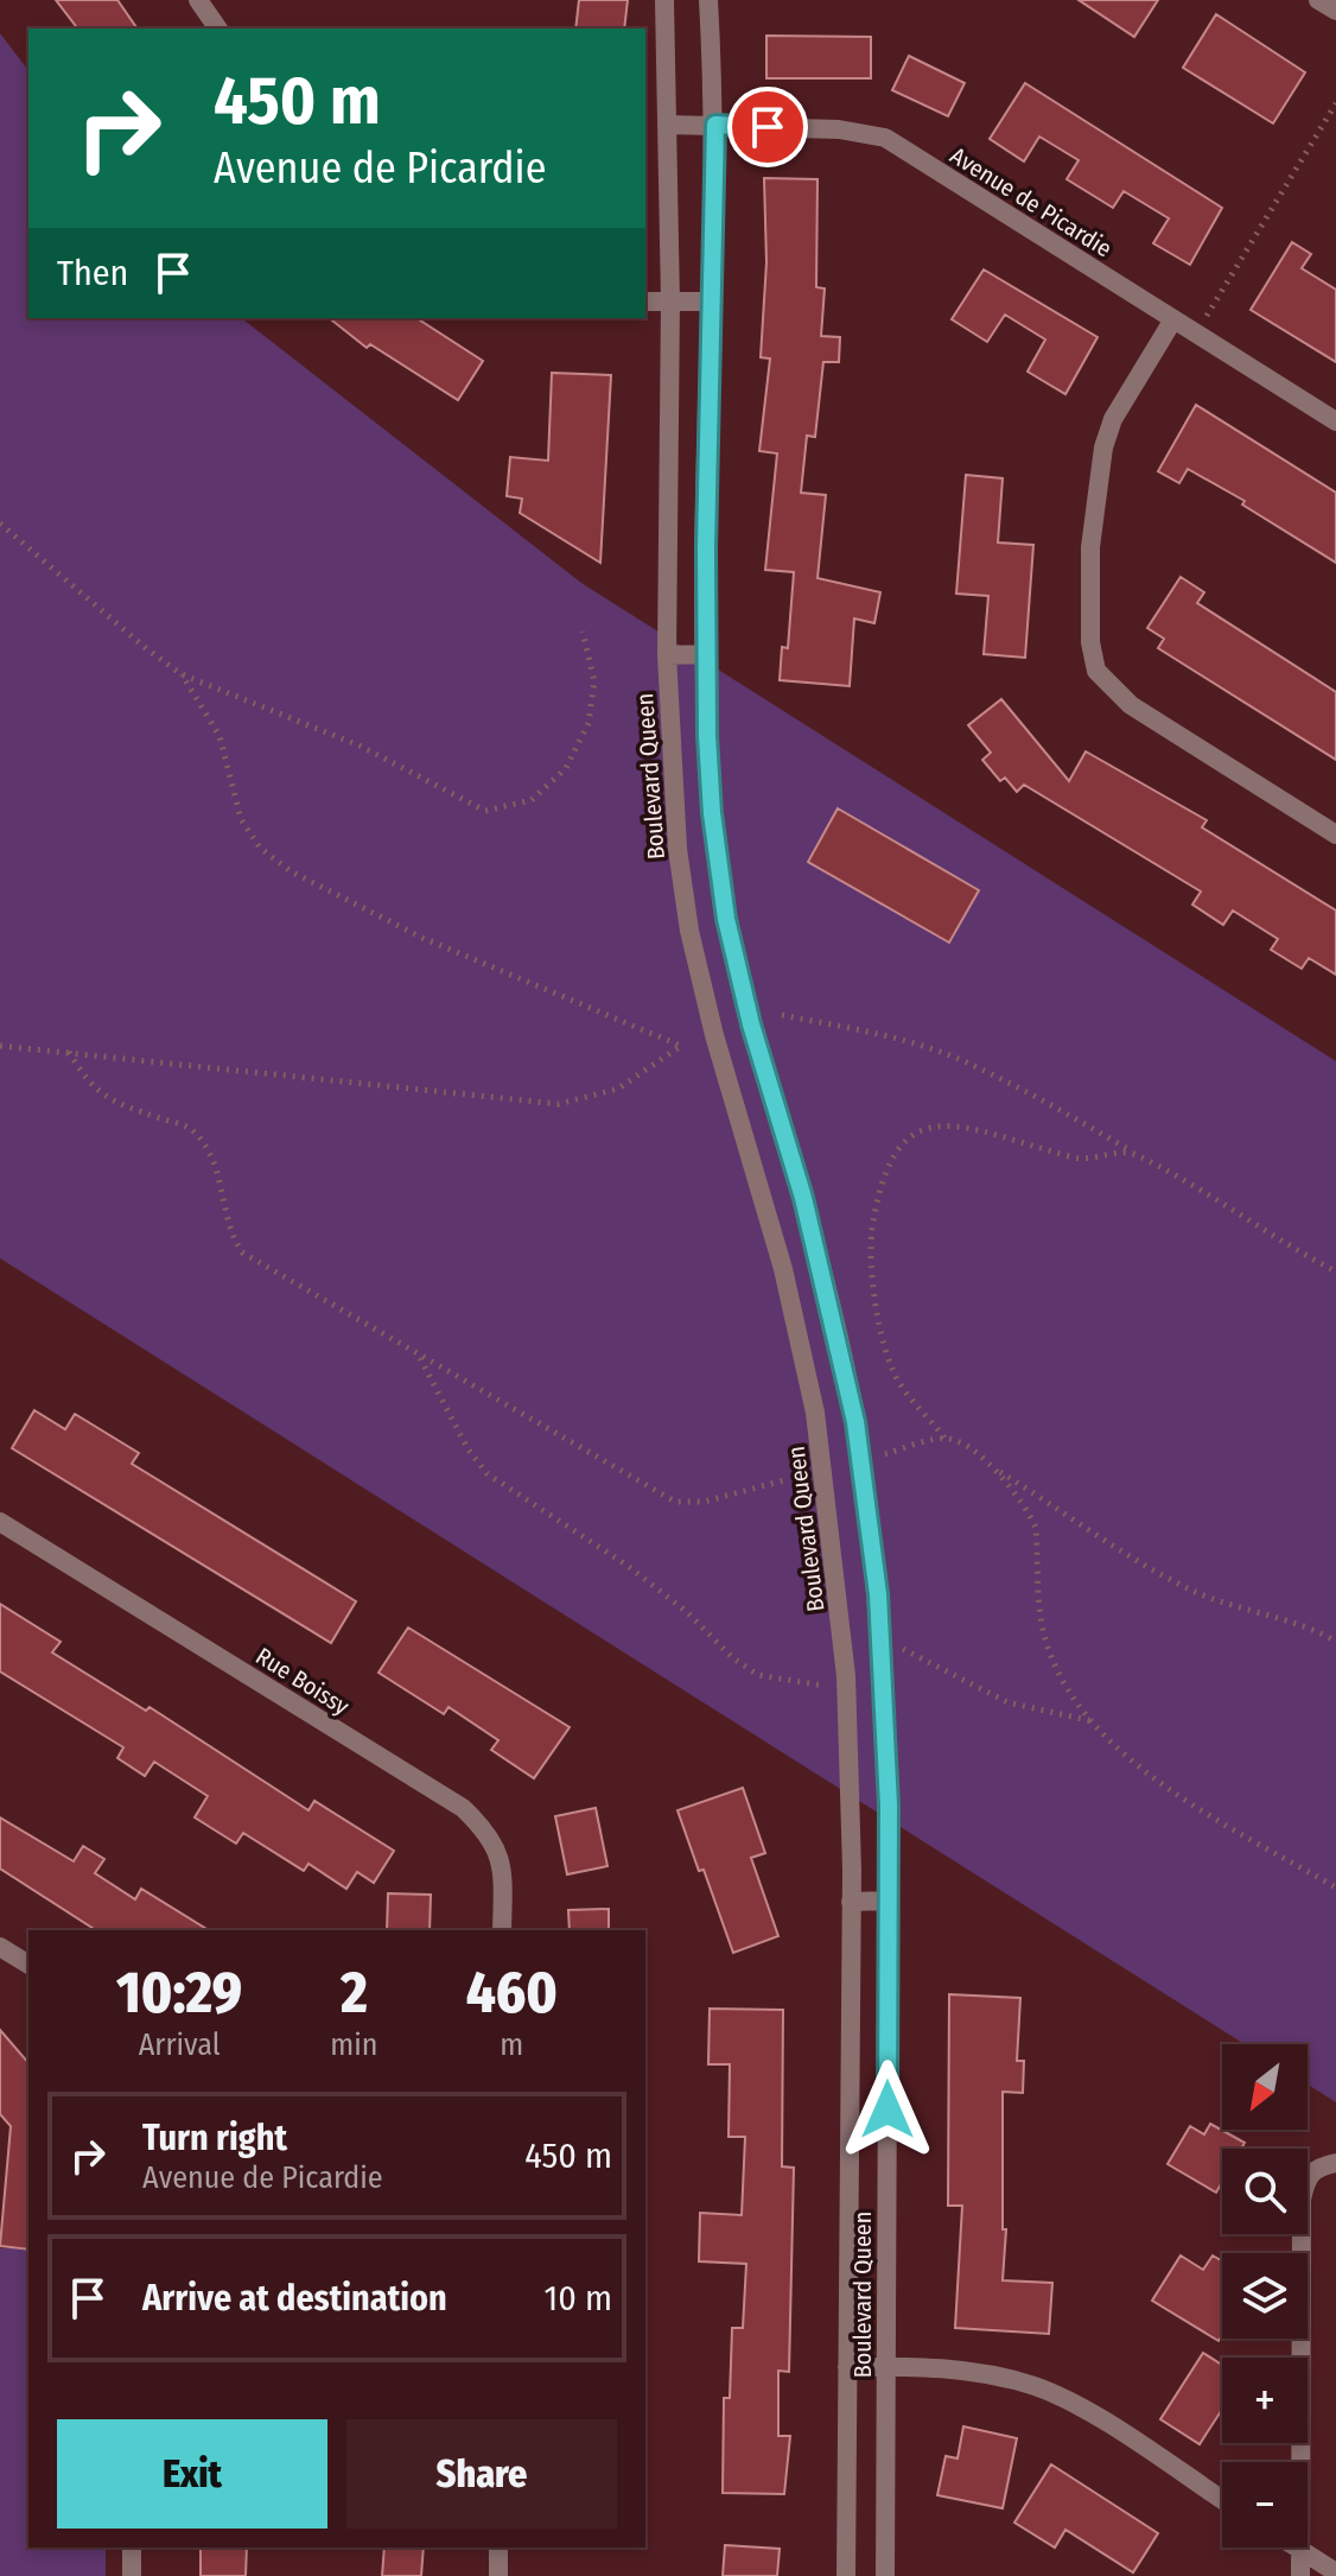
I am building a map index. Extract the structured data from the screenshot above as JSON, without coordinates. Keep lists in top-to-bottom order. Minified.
{"streets":{"street":["Avenue de Picardie","Boulevard Queen","Rue Boissy"]},"crossings":[["Avenue de Picardie","Boulevard Queen"]],"north":"bottom left","page":{"turn":["450 m","Avenue de Picardie"],"then":"Then","eta":["10:29","Arrival","2","min","460","m"],"map_buttons":["+","−"],"list":[{"name":"Turn right","note":"Avenue de Picardie","value":"450 m"},{"name":"Arrive at destination","value":"10 m"}],"buttons":["Exit","Share"]}}
